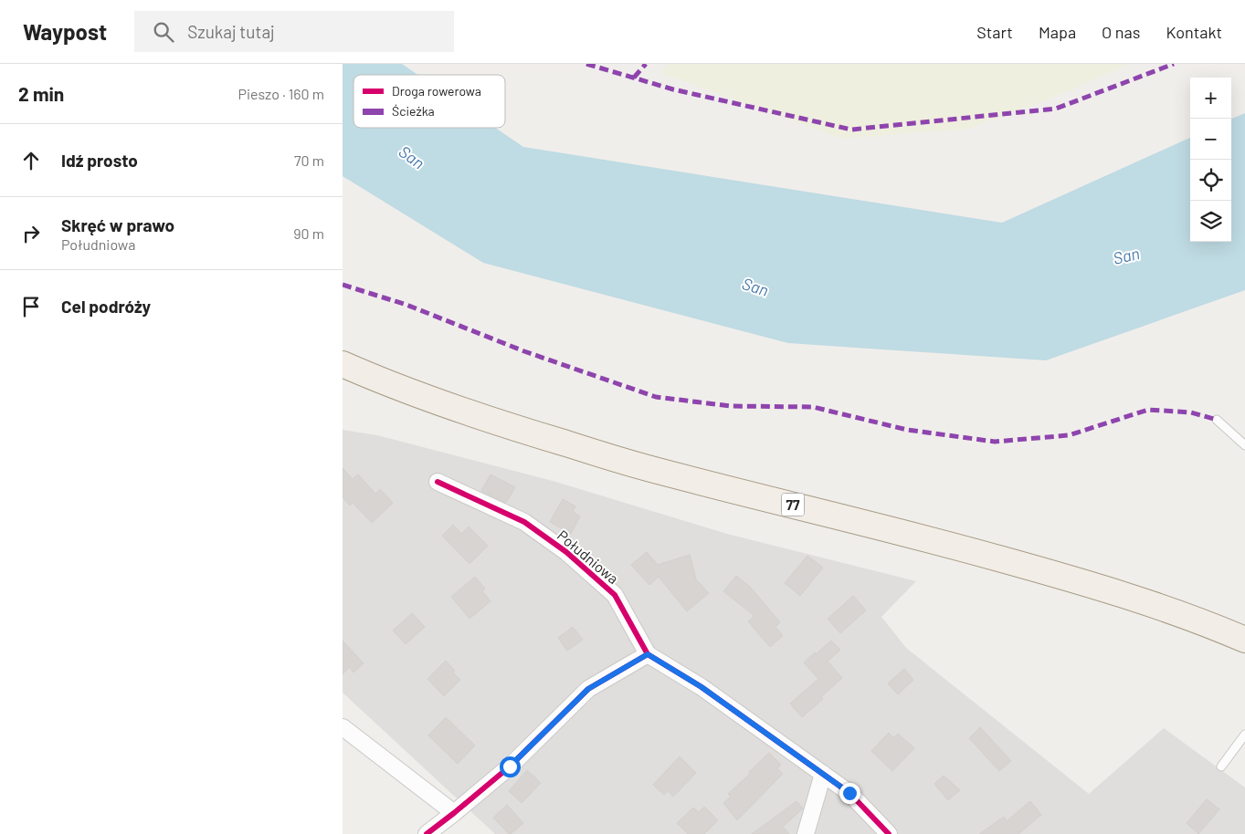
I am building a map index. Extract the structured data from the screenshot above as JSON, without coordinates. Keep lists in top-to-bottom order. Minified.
{"streets":{"main road":["77"],"street":["Południowa"]},"water":["San"],"legend":["Droga rowerowa","Ścieżka"],"page":{"header":"Waypost","search":"Szukaj tutaj","nav":["Start","Mapa","O nas","Kontakt"],"heading":["2 min","Pieszo · 160 m"],"map_buttons":["+","−"],"list":[["Idź prosto","70 m"],["Skręć w prawo","Południowa","90 m"],"Cel podróży"]}}
